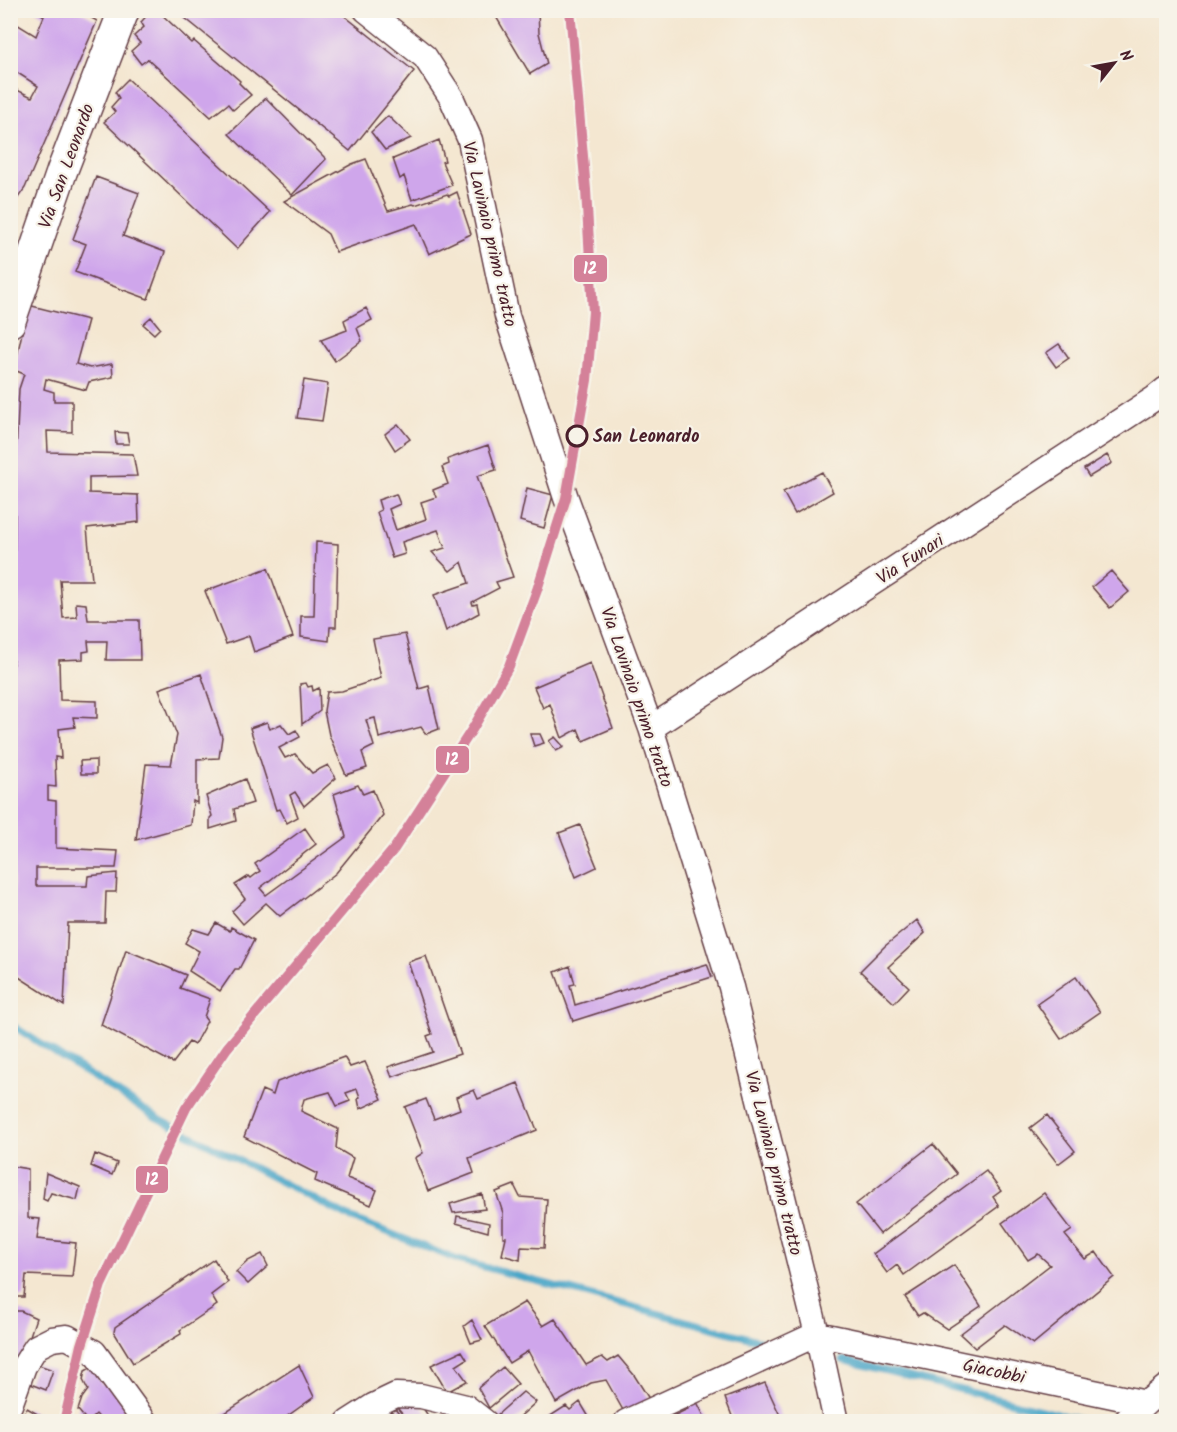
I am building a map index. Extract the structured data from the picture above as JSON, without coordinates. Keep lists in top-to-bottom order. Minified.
{"streets":{"main road":["Via San Leonardo"],"street":["Via Lavinaio primo tratto","Via Funari","Giacobbi"]},"crossings":[["Via Lavinaio primo tratto","Via Funari"],["Via Lavinaio primo tratto","Giacobbi"]],"places":["San Leonardo"],"lines":["transit line 12"],"north":"top right"}
